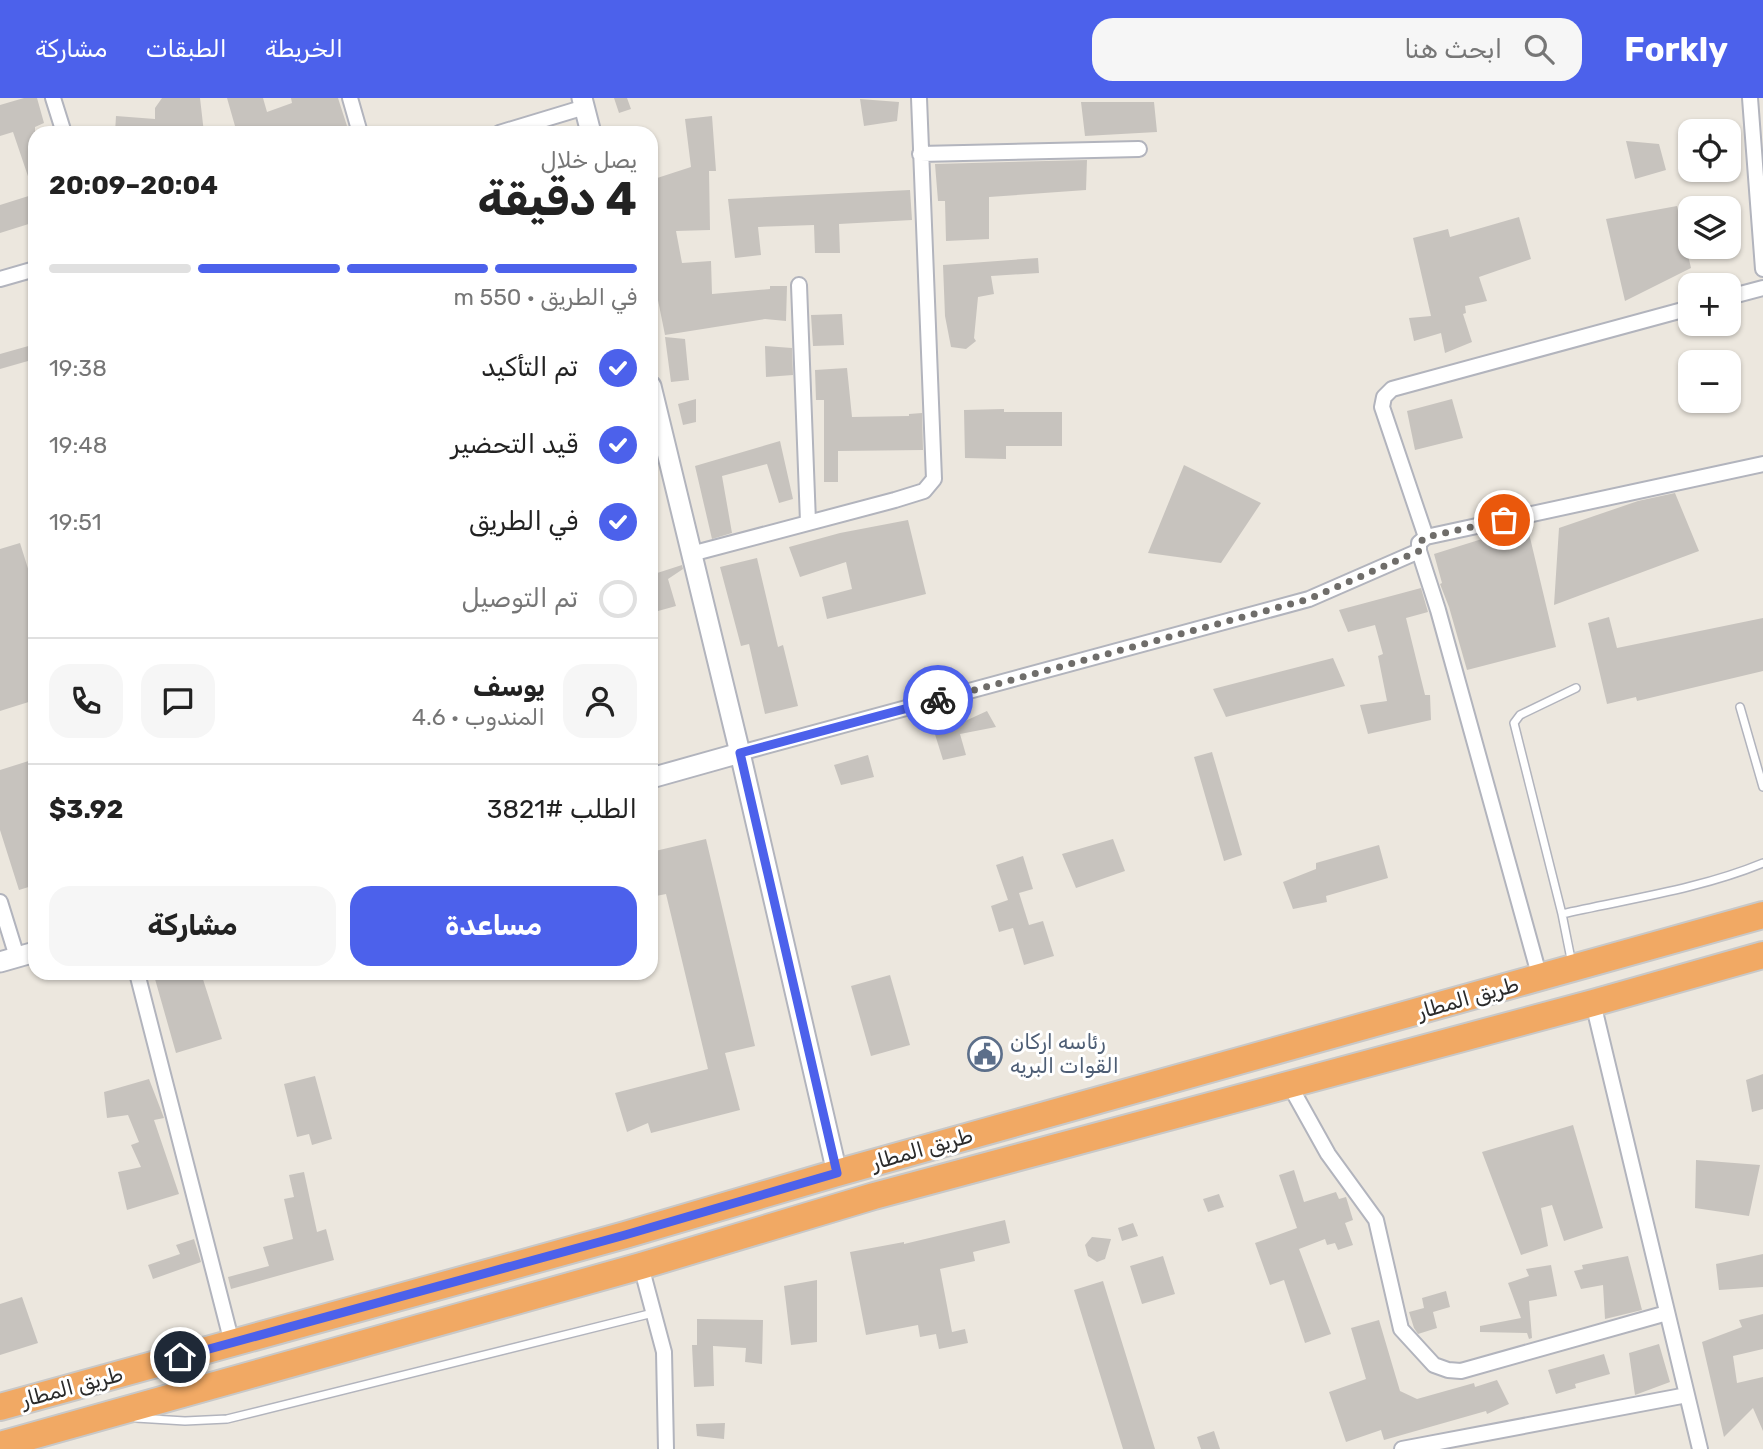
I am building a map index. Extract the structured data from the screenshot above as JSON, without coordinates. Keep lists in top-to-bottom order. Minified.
{"streets":{"highway":["طريق المطار"]},"places":{"public building":["رئاسه اركان القوات البريه"]},"page":{"header":"Forkly","search":"ابحث هنا","nav":["الخريطة","الطبقات","مشاركة"],"map_buttons":["+","−"],"heading":["4 دقيقة","يصل خلال","20:04–20:09"],"panel":["يوسف","المندوب · 4.6","الطلب #3821","$3.92"],"bar":"في الطريق · 550 m","list":[["تم التأكيد","19:38"],["قيد التحضير","19:48"],["في الطريق","19:51"],"تم التوصيل"],"buttons":["مساعدة","مشاركة"]}}
